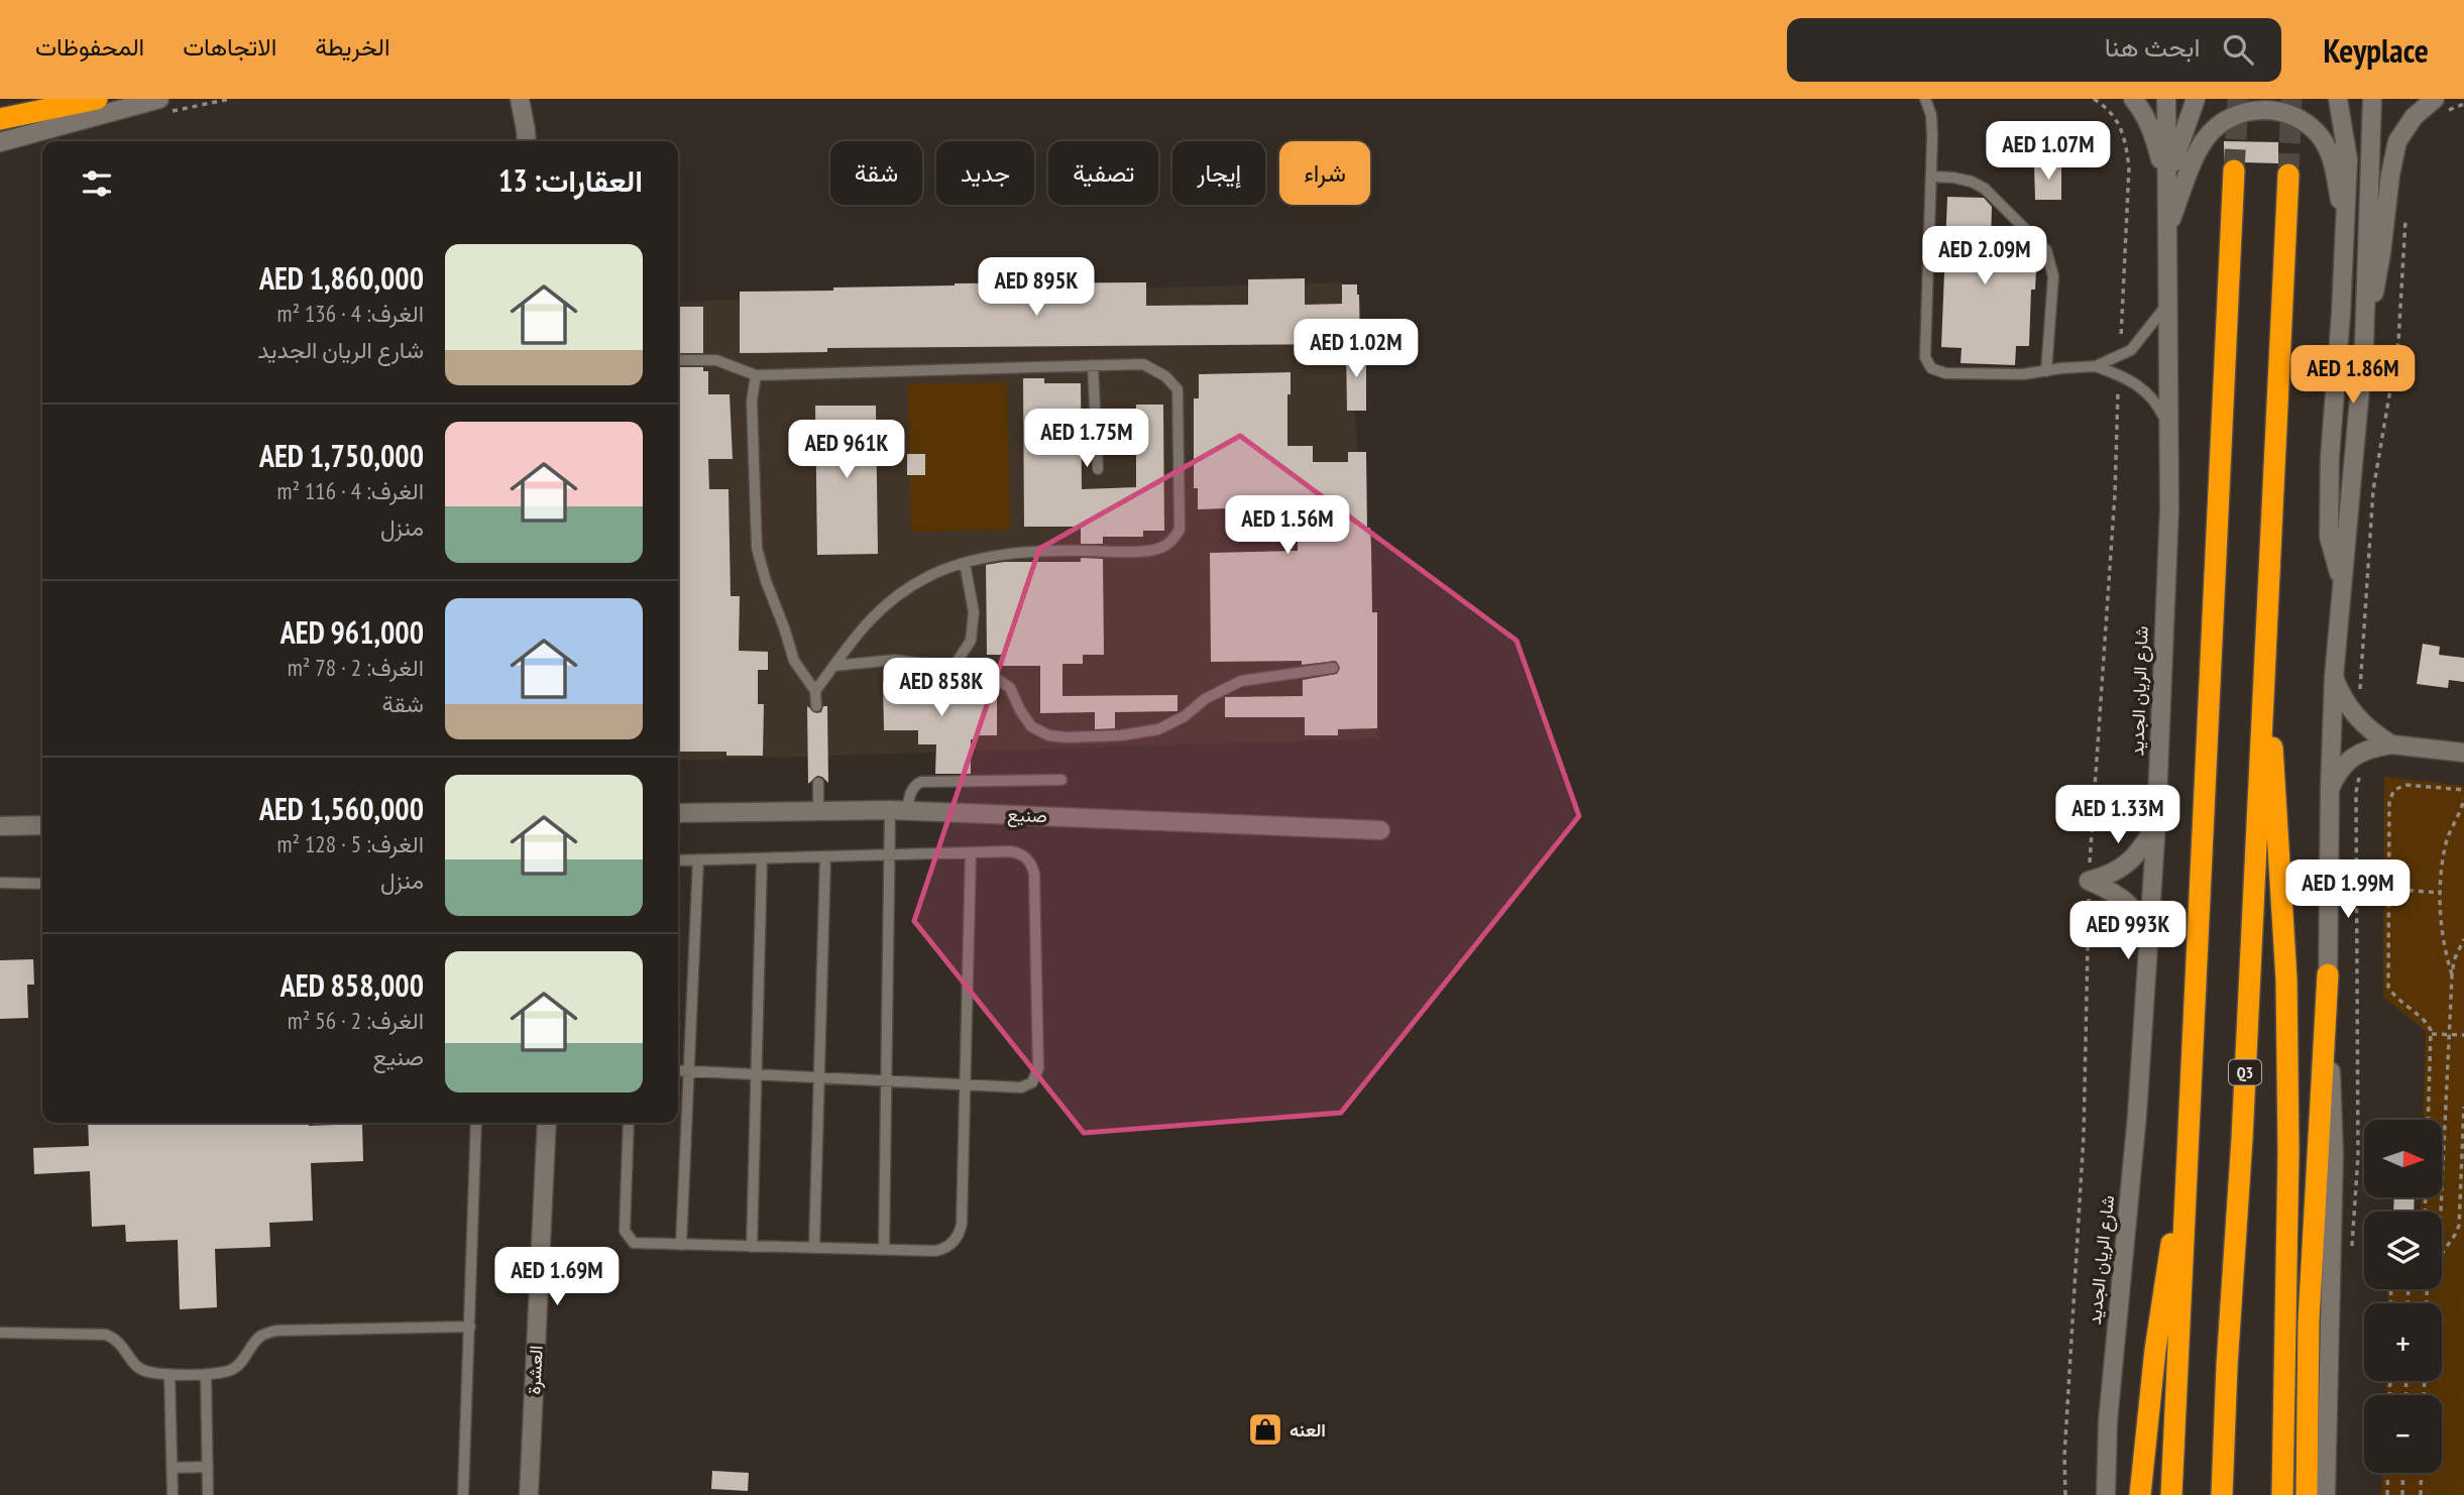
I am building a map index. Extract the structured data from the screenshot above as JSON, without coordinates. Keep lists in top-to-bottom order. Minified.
{"streets":{"highway":["Q3"],"street":["شارع الريان الجديد","صنيع","العشرة"]},"places":{"shop":["العنه"]},"north":"right","page":{"header":"Keyplace","search":"ابحث هنا","nav":["الخريطة","الاتجاهات","المحفوظات"],"price":["AED 1.07M","AED 2.09M","AED 895K","AED 1.02M","AED 1.86M","AED 1.75M","AED 961K","AED 1.56M","AED 858K","AED 1.33M","AED 1.99M","AED 993K","AED 1.69M"],"chip":["شراء","إيجار","تصفية","جديد","شقة"],"heading":"العقارات: 13","list":[{"name":"AED 1,860,000","note":"الغرف: 4 · 136 m² · شارع الريان الجديد"},{"name":"AED 1,750,000","note":"الغرف: 4 · 116 m² · منزل"},{"name":"AED 961,000","note":"الغرف: 2 · 78 m² · شقة"},{"name":"AED 1,560,000","note":"الغرف: 5 · 128 m² · منزل"},{"name":"AED 858,000","note":"الغرف: 2 · 56 m² · صنيع"}],"map_buttons":["+","−"]}}
